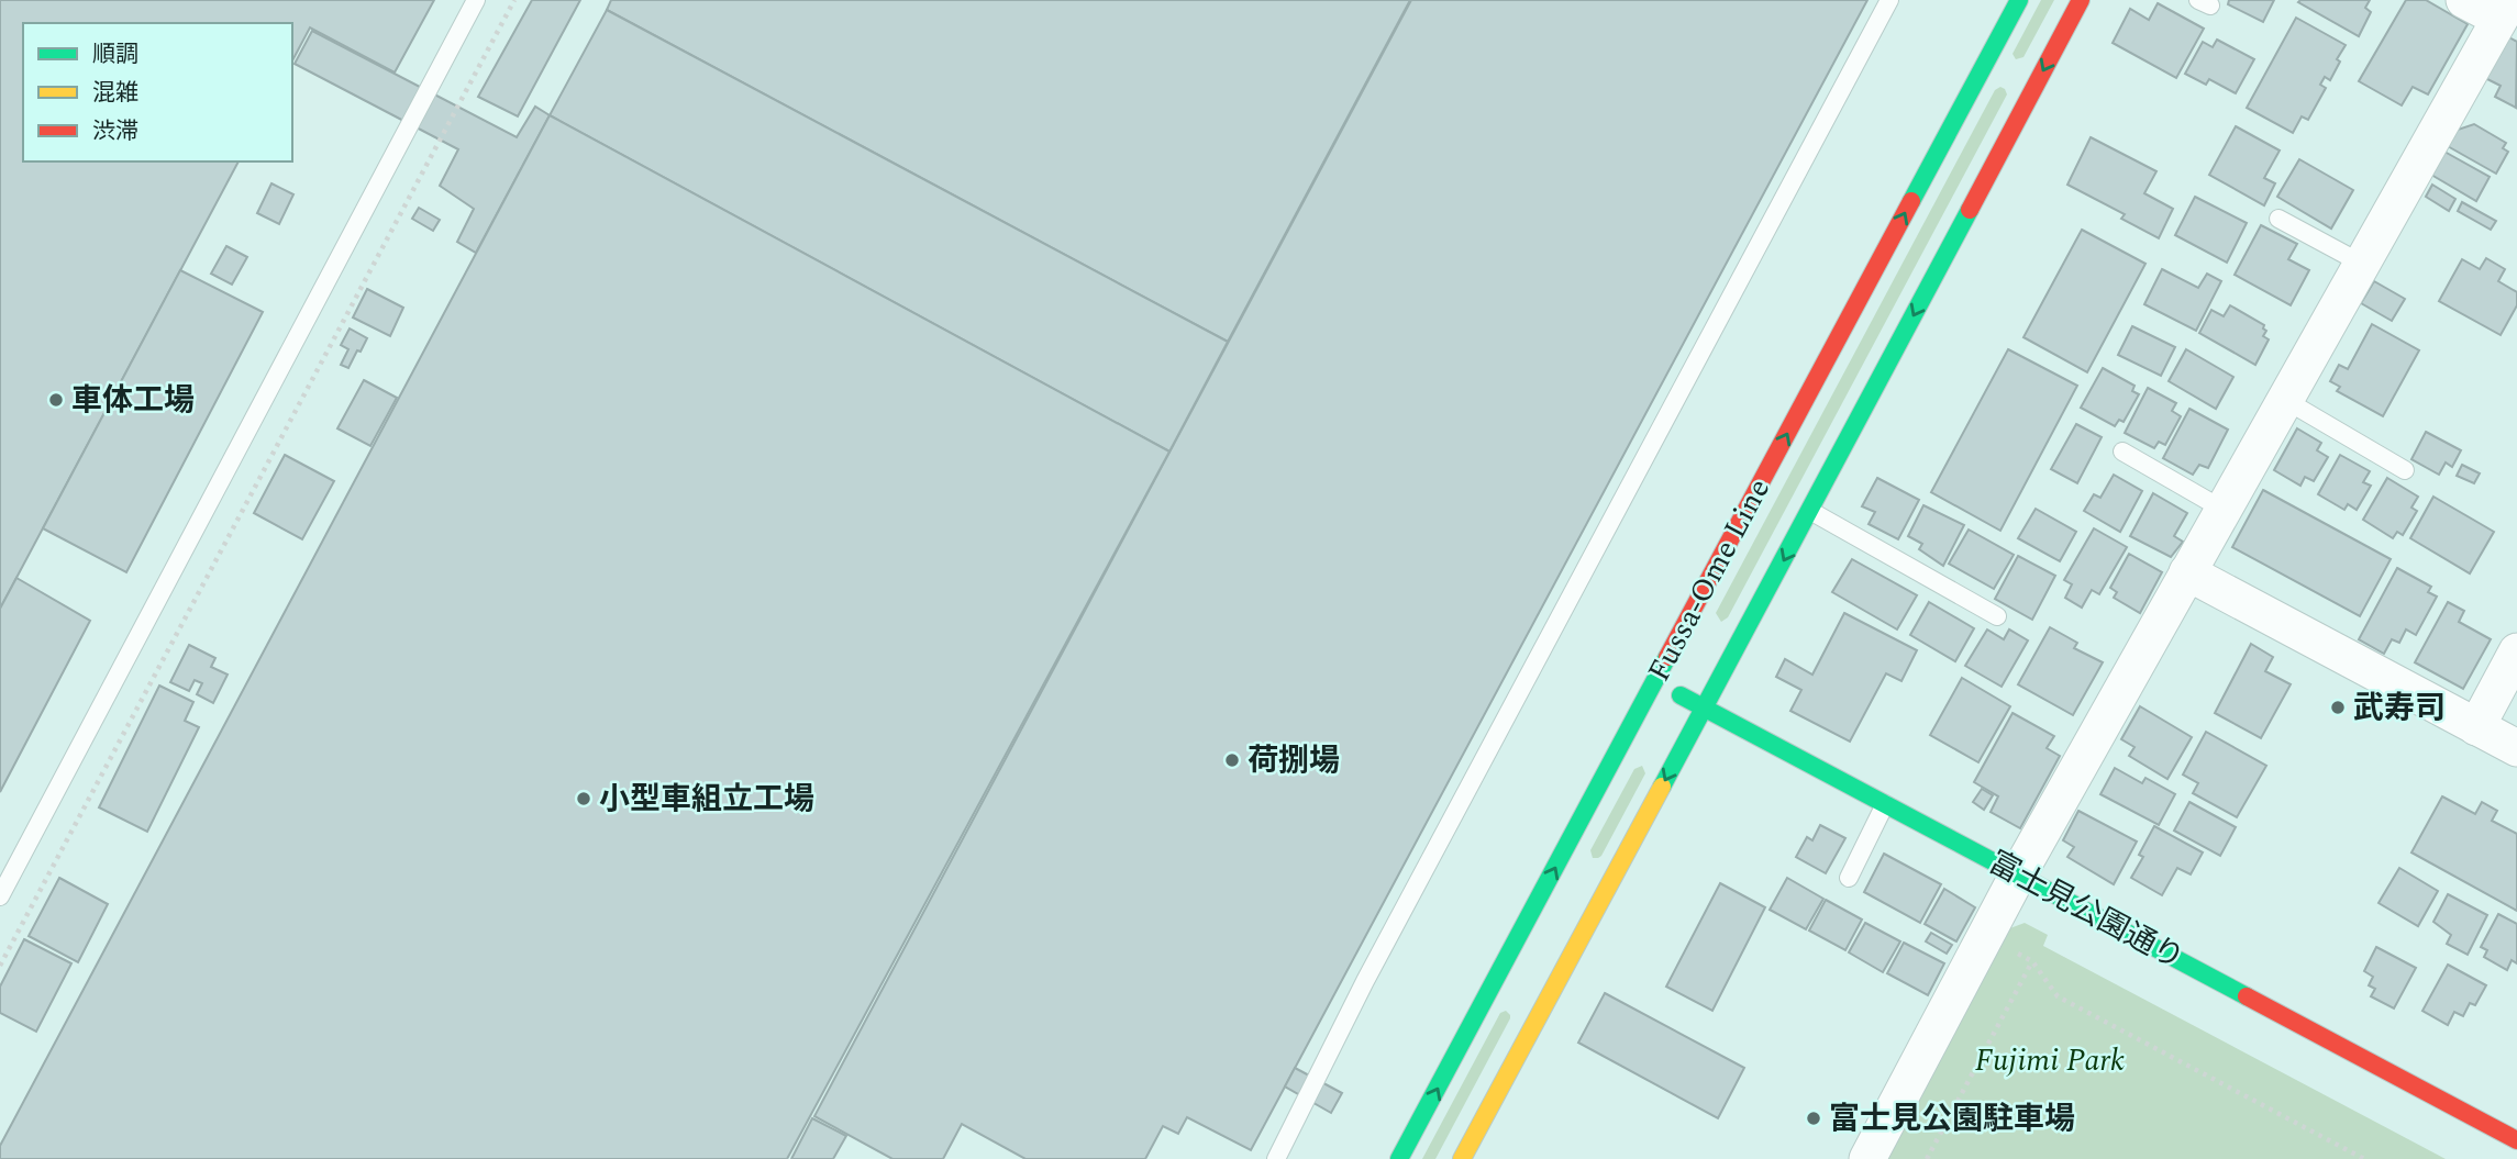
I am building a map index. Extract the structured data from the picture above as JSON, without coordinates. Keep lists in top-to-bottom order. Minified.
{"streets":{"main road":["Fussa-Ome Line","富士見公園通り"]},"crossings":[["Fussa-Ome Line","富士見公園通り"]],"parks":["Fujimi Park"],"places":["車体工場","武寿司","荷捌場","小型車組立工場","富士見公園駐車場"],"legend":["順調","混雑","渋滞"]}
